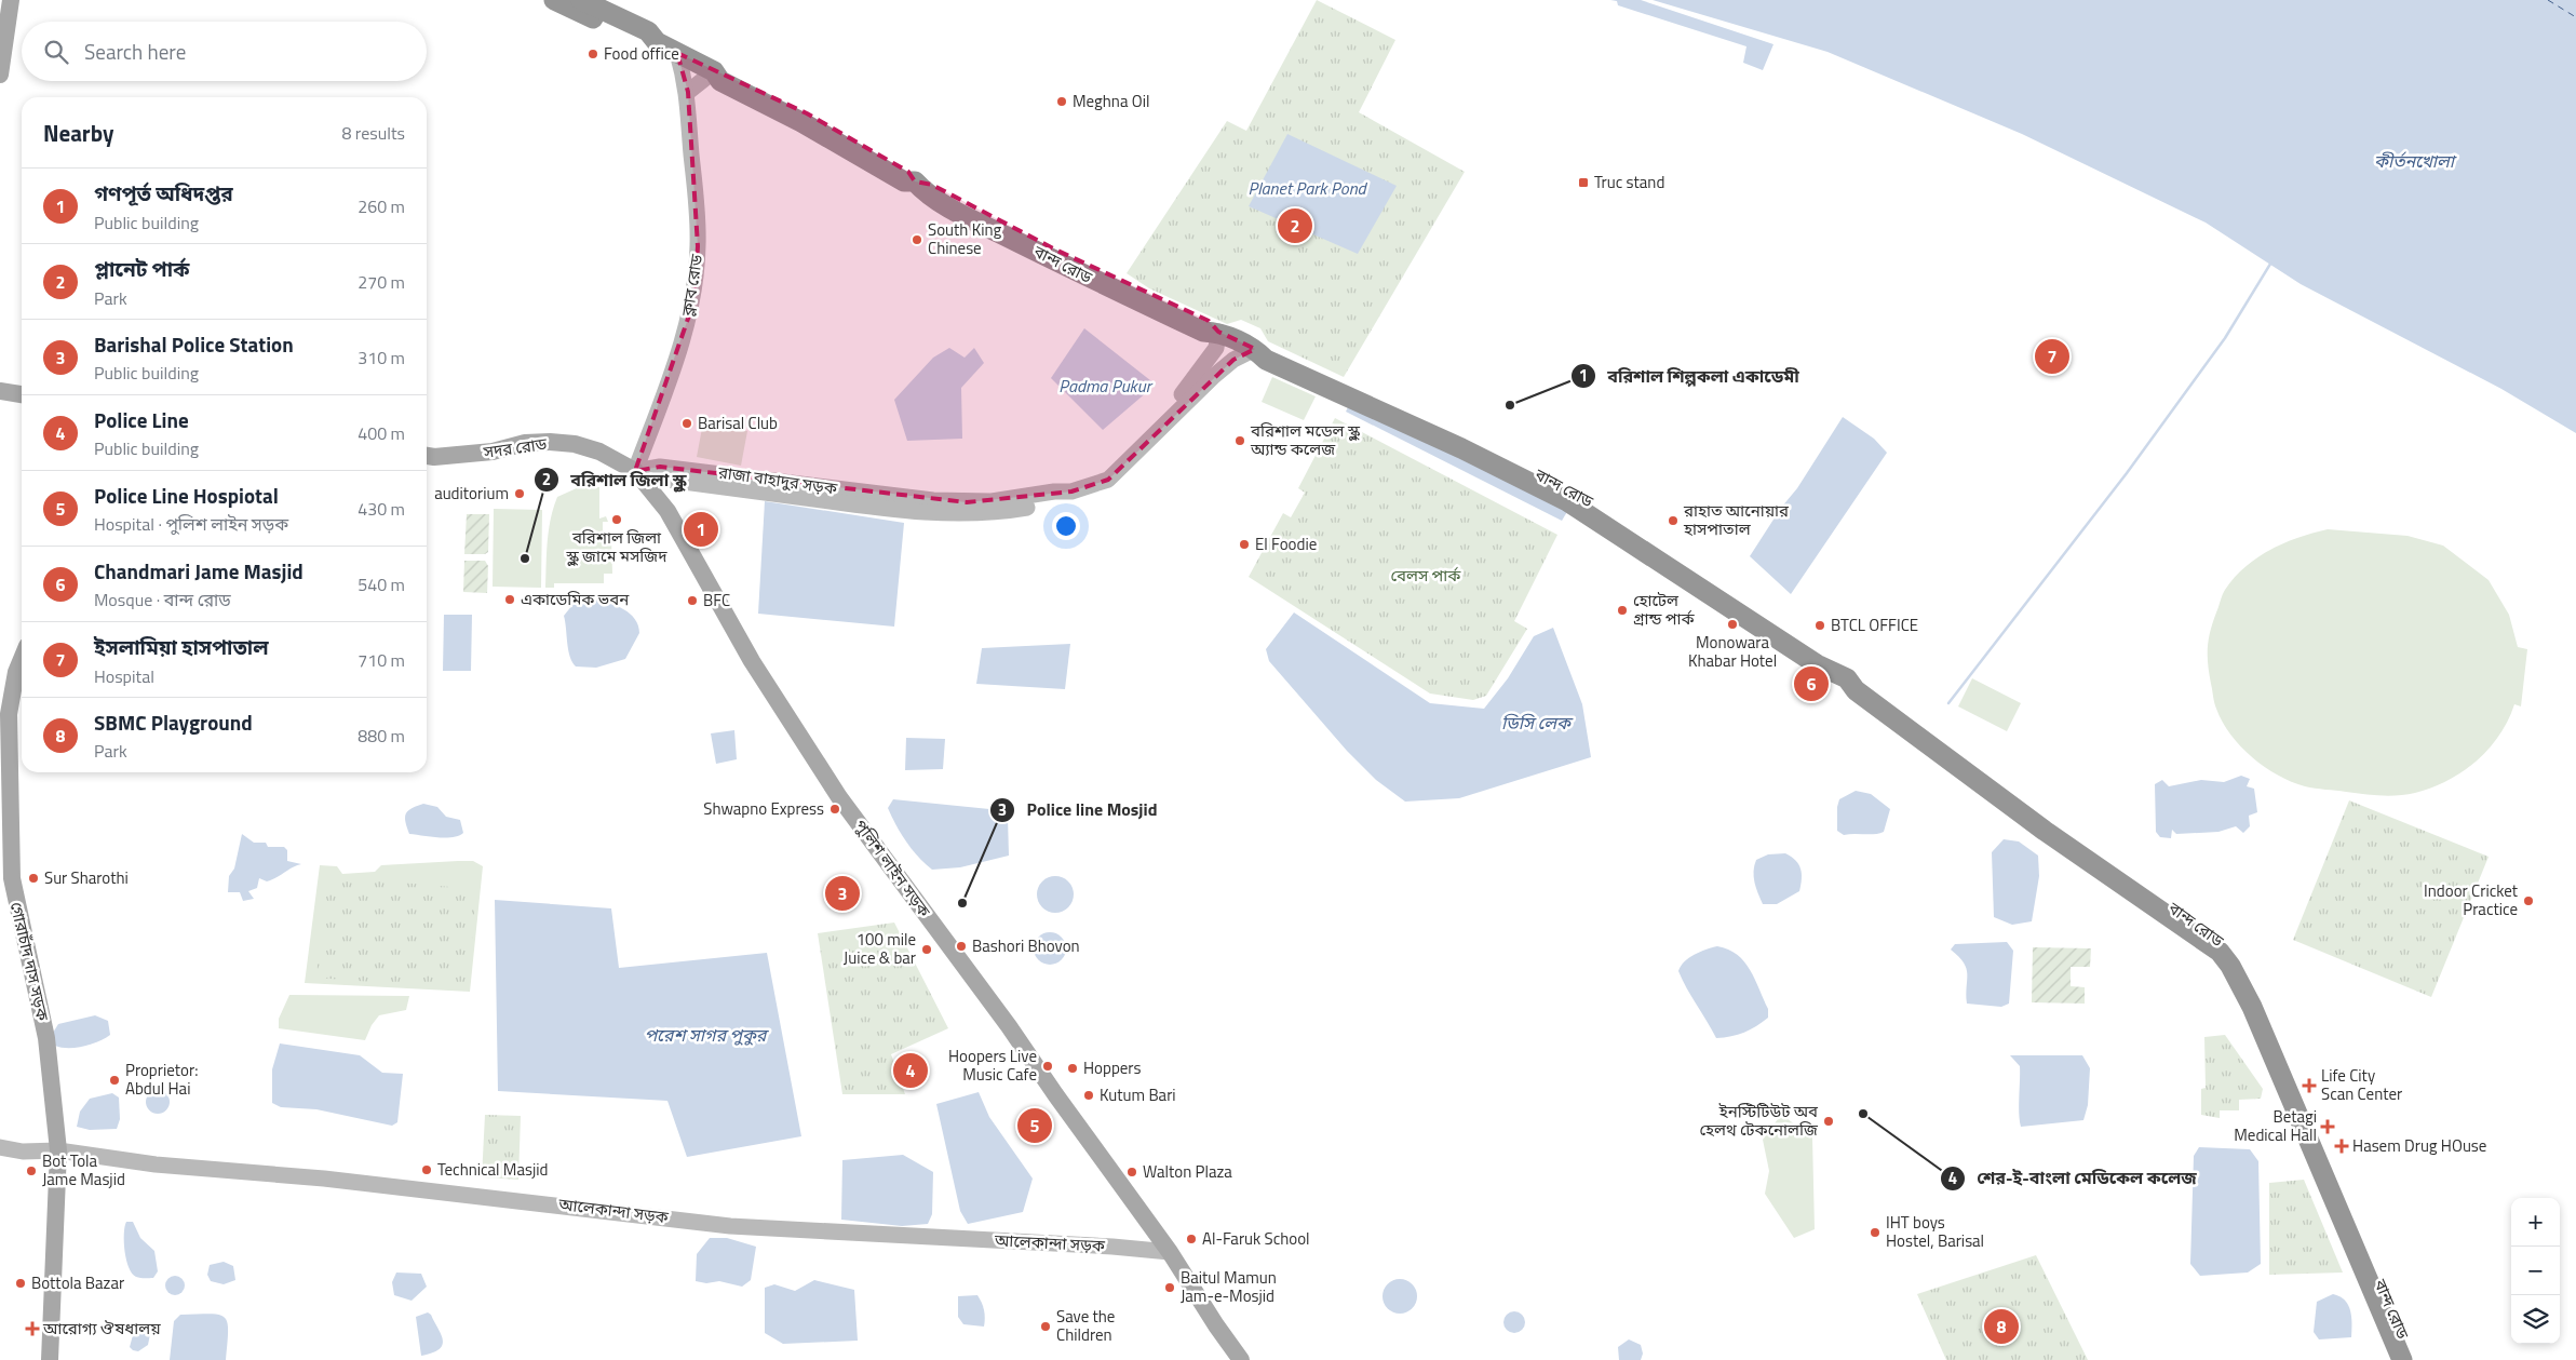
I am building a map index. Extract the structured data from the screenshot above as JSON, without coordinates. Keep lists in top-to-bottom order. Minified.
{"streets":{"highway":["বান্দ রোড"],"main road":["ক্লাব রোড","সদর রোড","রাজা বাহাদুর সড়ক","পুলিশ লাইন সড়ক","গোরাচাঁদ দাস সড়ক","আলেকান্দা সড়ক"]},"crossings":[["বান্দ রোড","ক্লাব রোড"],["বান্দ রোড","রাজা বাহাদুর সড়ক"],["ক্লাব রোড","সদর রোড"],["ক্লাব রোড","রাজা বাহাদুর সড়ক"],["ক্লাব রোড","পুলিশ লাইন সড়ক"],["সদর রোড","রাজা বাহাদুর সড়ক"],["সদর রোড","পুলিশ লাইন সড়ক"],["রাজা বাহাদুর সড়ক","পুলিশ লাইন সড়ক"],["পুলিশ লাইন সড়ক","আলেকান্দা সড়ক"],["গোরাচাঁদ দাস সড়ক","আলেকান্দা সড়ক"]],"water":["কীর্তনখোলা","Planet Park Pond","Padma Pukur","ডিসি লেক","পরেশ সাগর পুকুর"],"parks":["বেলস পার্ক"],"places":{"other":["Food office","Meghna Oil","South King Chinese","বরিশাল শিল্পকলা একাডেমী","Barisal Club","বরিশাল মডেল স্কুল অ্যান্ড কলেজ","auditorium","বরিশাল জিলা স্কুল জামে মসজিদ","রাহাত আনোয়ার হাসপাতাল","El Foodie","বরিশাল জিলা স্কুল","একাডেমিক ভবন","BFC","হোটেল গ্রান্ড পার্ক","Monowara Khabar Hotel","BTCL OFFICE","Shwapno Express","Sur Sharothi","Indoor Cricket Practice","Police line Mosjid","Bashori Bhovon","100 mile Juice & bar","Hoopers Live Music Cafe","Hoppers","Proprietor: Abdul Hai","Kutum Bari","শের-ই-বাংলা মেডিকেল কলেজ","ইনস্টিটিউট অব হেলথ টেকনোলজি","Technical Masjid","Bot Tola Jame Masjid","Walton Plaza","IHT boys Hostel, Barisal","Al-Faruk School","Bottola Bazar","Baitul Mamun Jam-e-Mosjid","Save the Children"],"transit":["Truc stand"],"health":["Life City Scan Center","Betagi Medical Hall","Hasem Drug HOuse","আরোগ্য ঔষধালয়"]},"page":{"search":"Search here","heading":["Nearby","8 results"],"list":[{"mark":"1","name":"গণপূর্ত অধিদপ্তর","note":"Public building","value":"260 m"},{"mark":"2","name":"প্লানেট পার্ক","note":"Park","value":"270 m"},{"mark":"3","name":"Barishal Police Station","note":"Public building","value":"310 m"},{"mark":"4","name":"Police Line","note":"Public building","value":"400 m"},{"mark":"5","name":"Police Line Hospiotal","note":"Hospital · পুলিশ লাইন সড়ক","value":"430 m"},{"mark":"6","name":"Chandmari Jame Masjid","note":"Mosque · বান্দ রোড","value":"540 m"},{"mark":"7","name":"ইসলামিয়া হাসপাতাল","note":"Hospital","value":"710 m"},{"mark":"8","name":"SBMC Playground","note":"Park","value":"880 m"}],"pins":["2","7","1","6","3","4","5","8"],"map_buttons":["+","−"]}}
